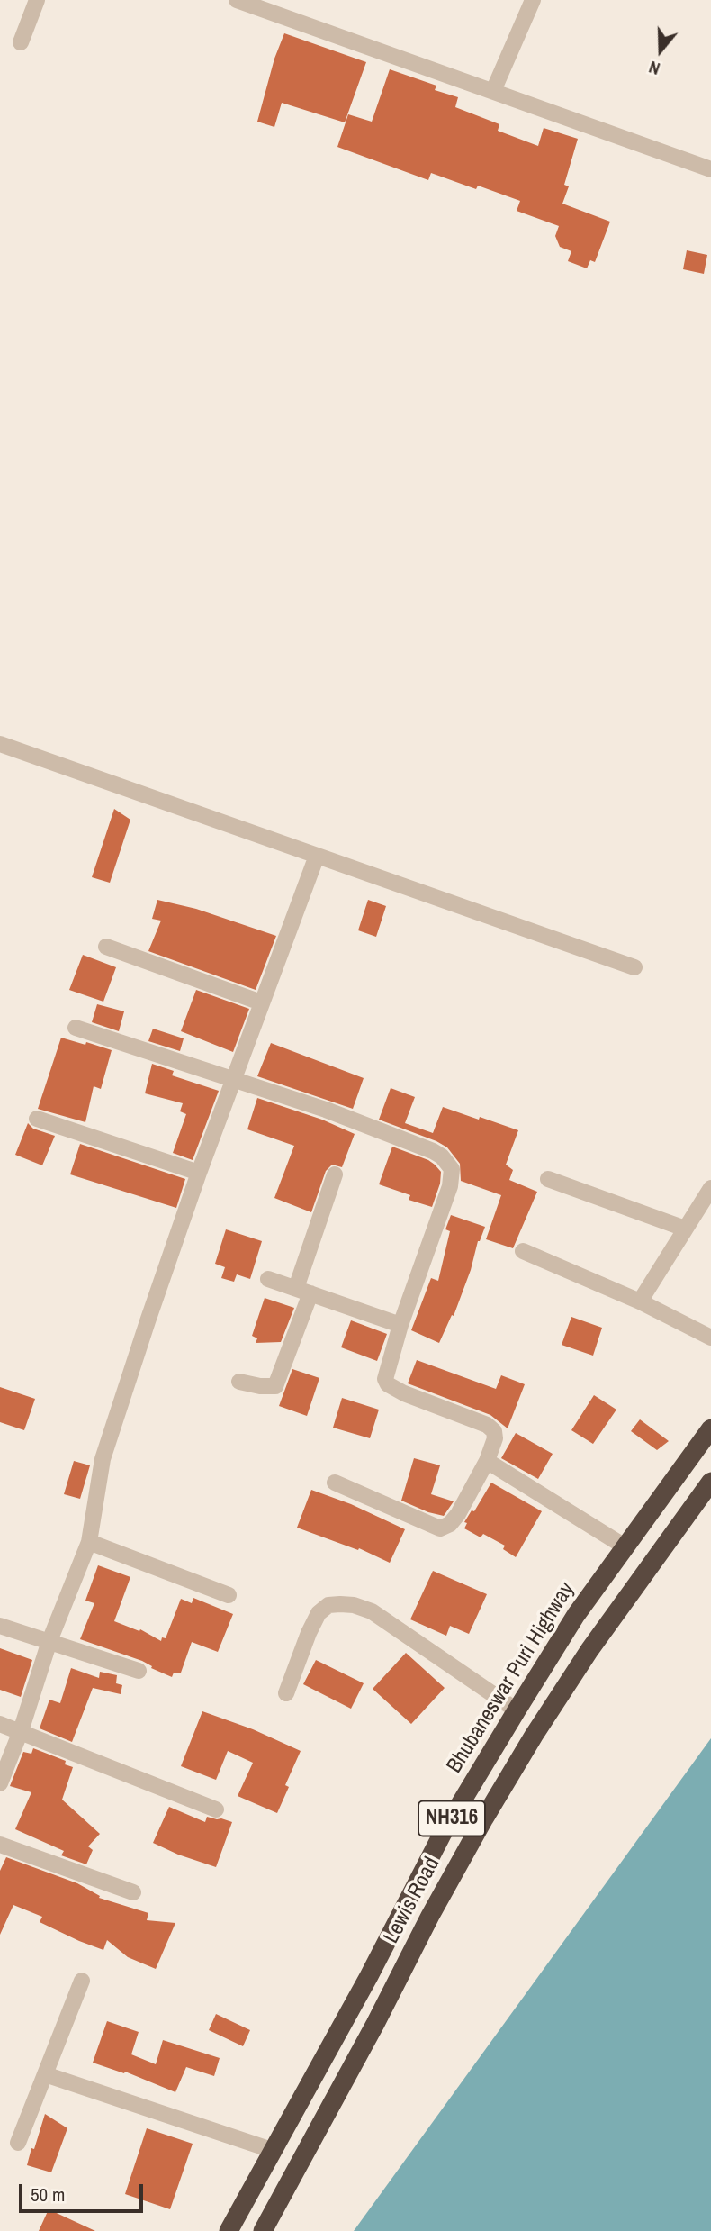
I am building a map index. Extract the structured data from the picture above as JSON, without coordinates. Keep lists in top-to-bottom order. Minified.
{"streets":{"highway":["Bhubaneswar Puri Highway","NH316","Lewis Road"]},"scale_bar":"50 m","north":"bottom"}
